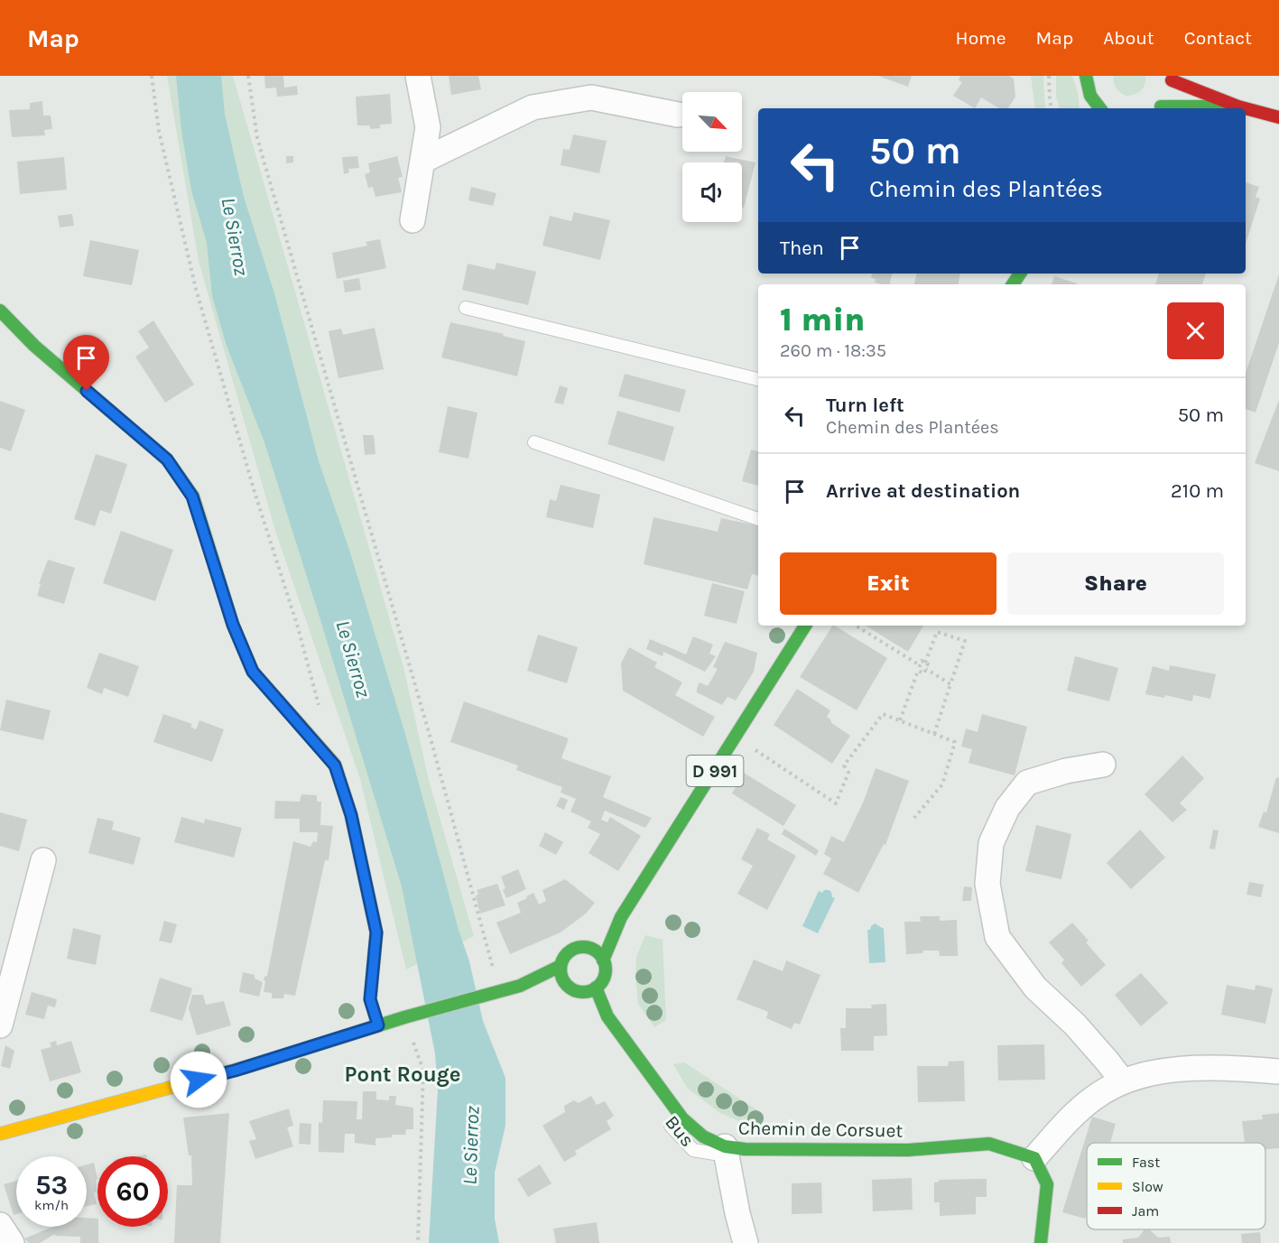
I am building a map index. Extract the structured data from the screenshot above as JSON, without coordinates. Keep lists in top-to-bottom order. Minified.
{"streets":{"main road":["D 991","Chemin de Corsuet"],"lane":["Bus"]},"crossings":[["D 991","Chemin de Corsuet"],["Chemin de Corsuet","Bus"]],"districts":["Pont Rouge"],"water":["Le Sierroz"],"legend":["Fast","Slow","Jam"],"north":"bottom right","page":{"header":"Map","nav":["Home","Map","About","Contact"],"turn":["50 m","Chemin des Plantées"],"then":"Then","heading":["1 min","260 m · 18:35"],"list":[{"name":"Turn left","note":"Chemin des Plantées","value":"50 m"},{"name":"Arrive at destination","value":"210 m"}],"buttons":["Exit","Share"],"speed":"53 km/h","limit":"60"}}
